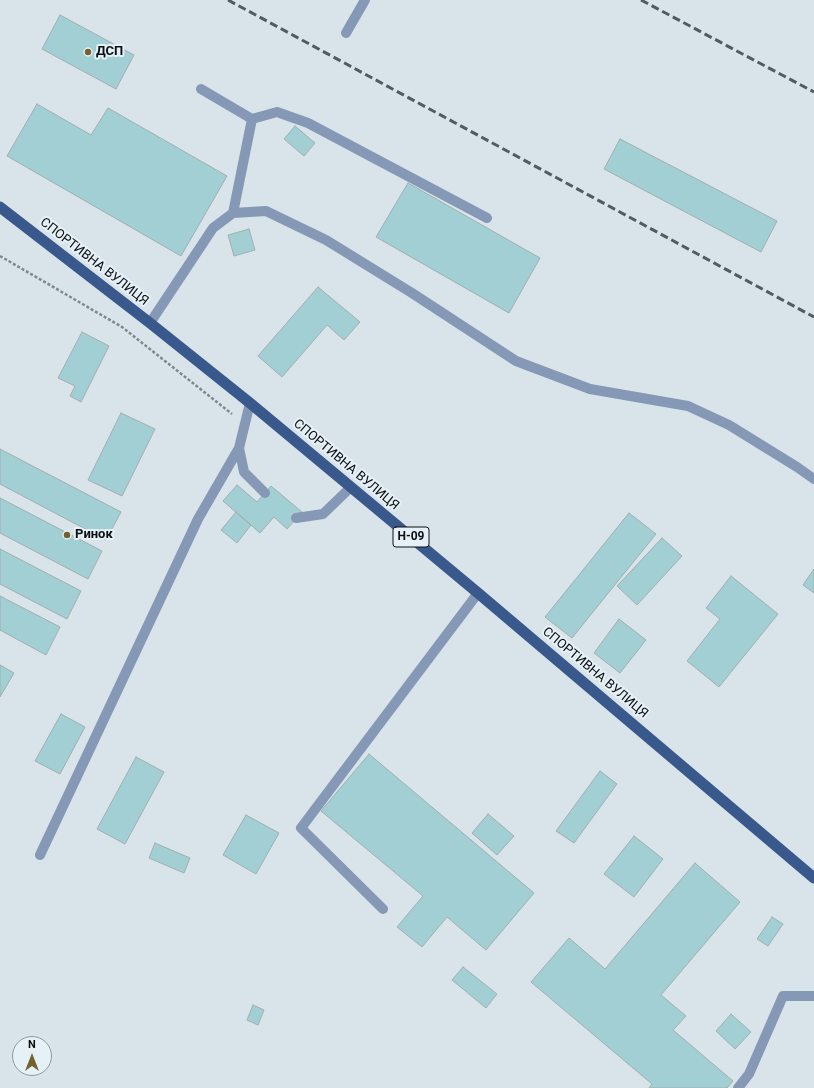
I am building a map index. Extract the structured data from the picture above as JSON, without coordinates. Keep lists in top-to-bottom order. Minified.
{"streets":{"main road":["СПОРТИВНА ВУЛИЦЯ","Н-09"]},"places":["ДСП","Ринок"],"north":"top"}
